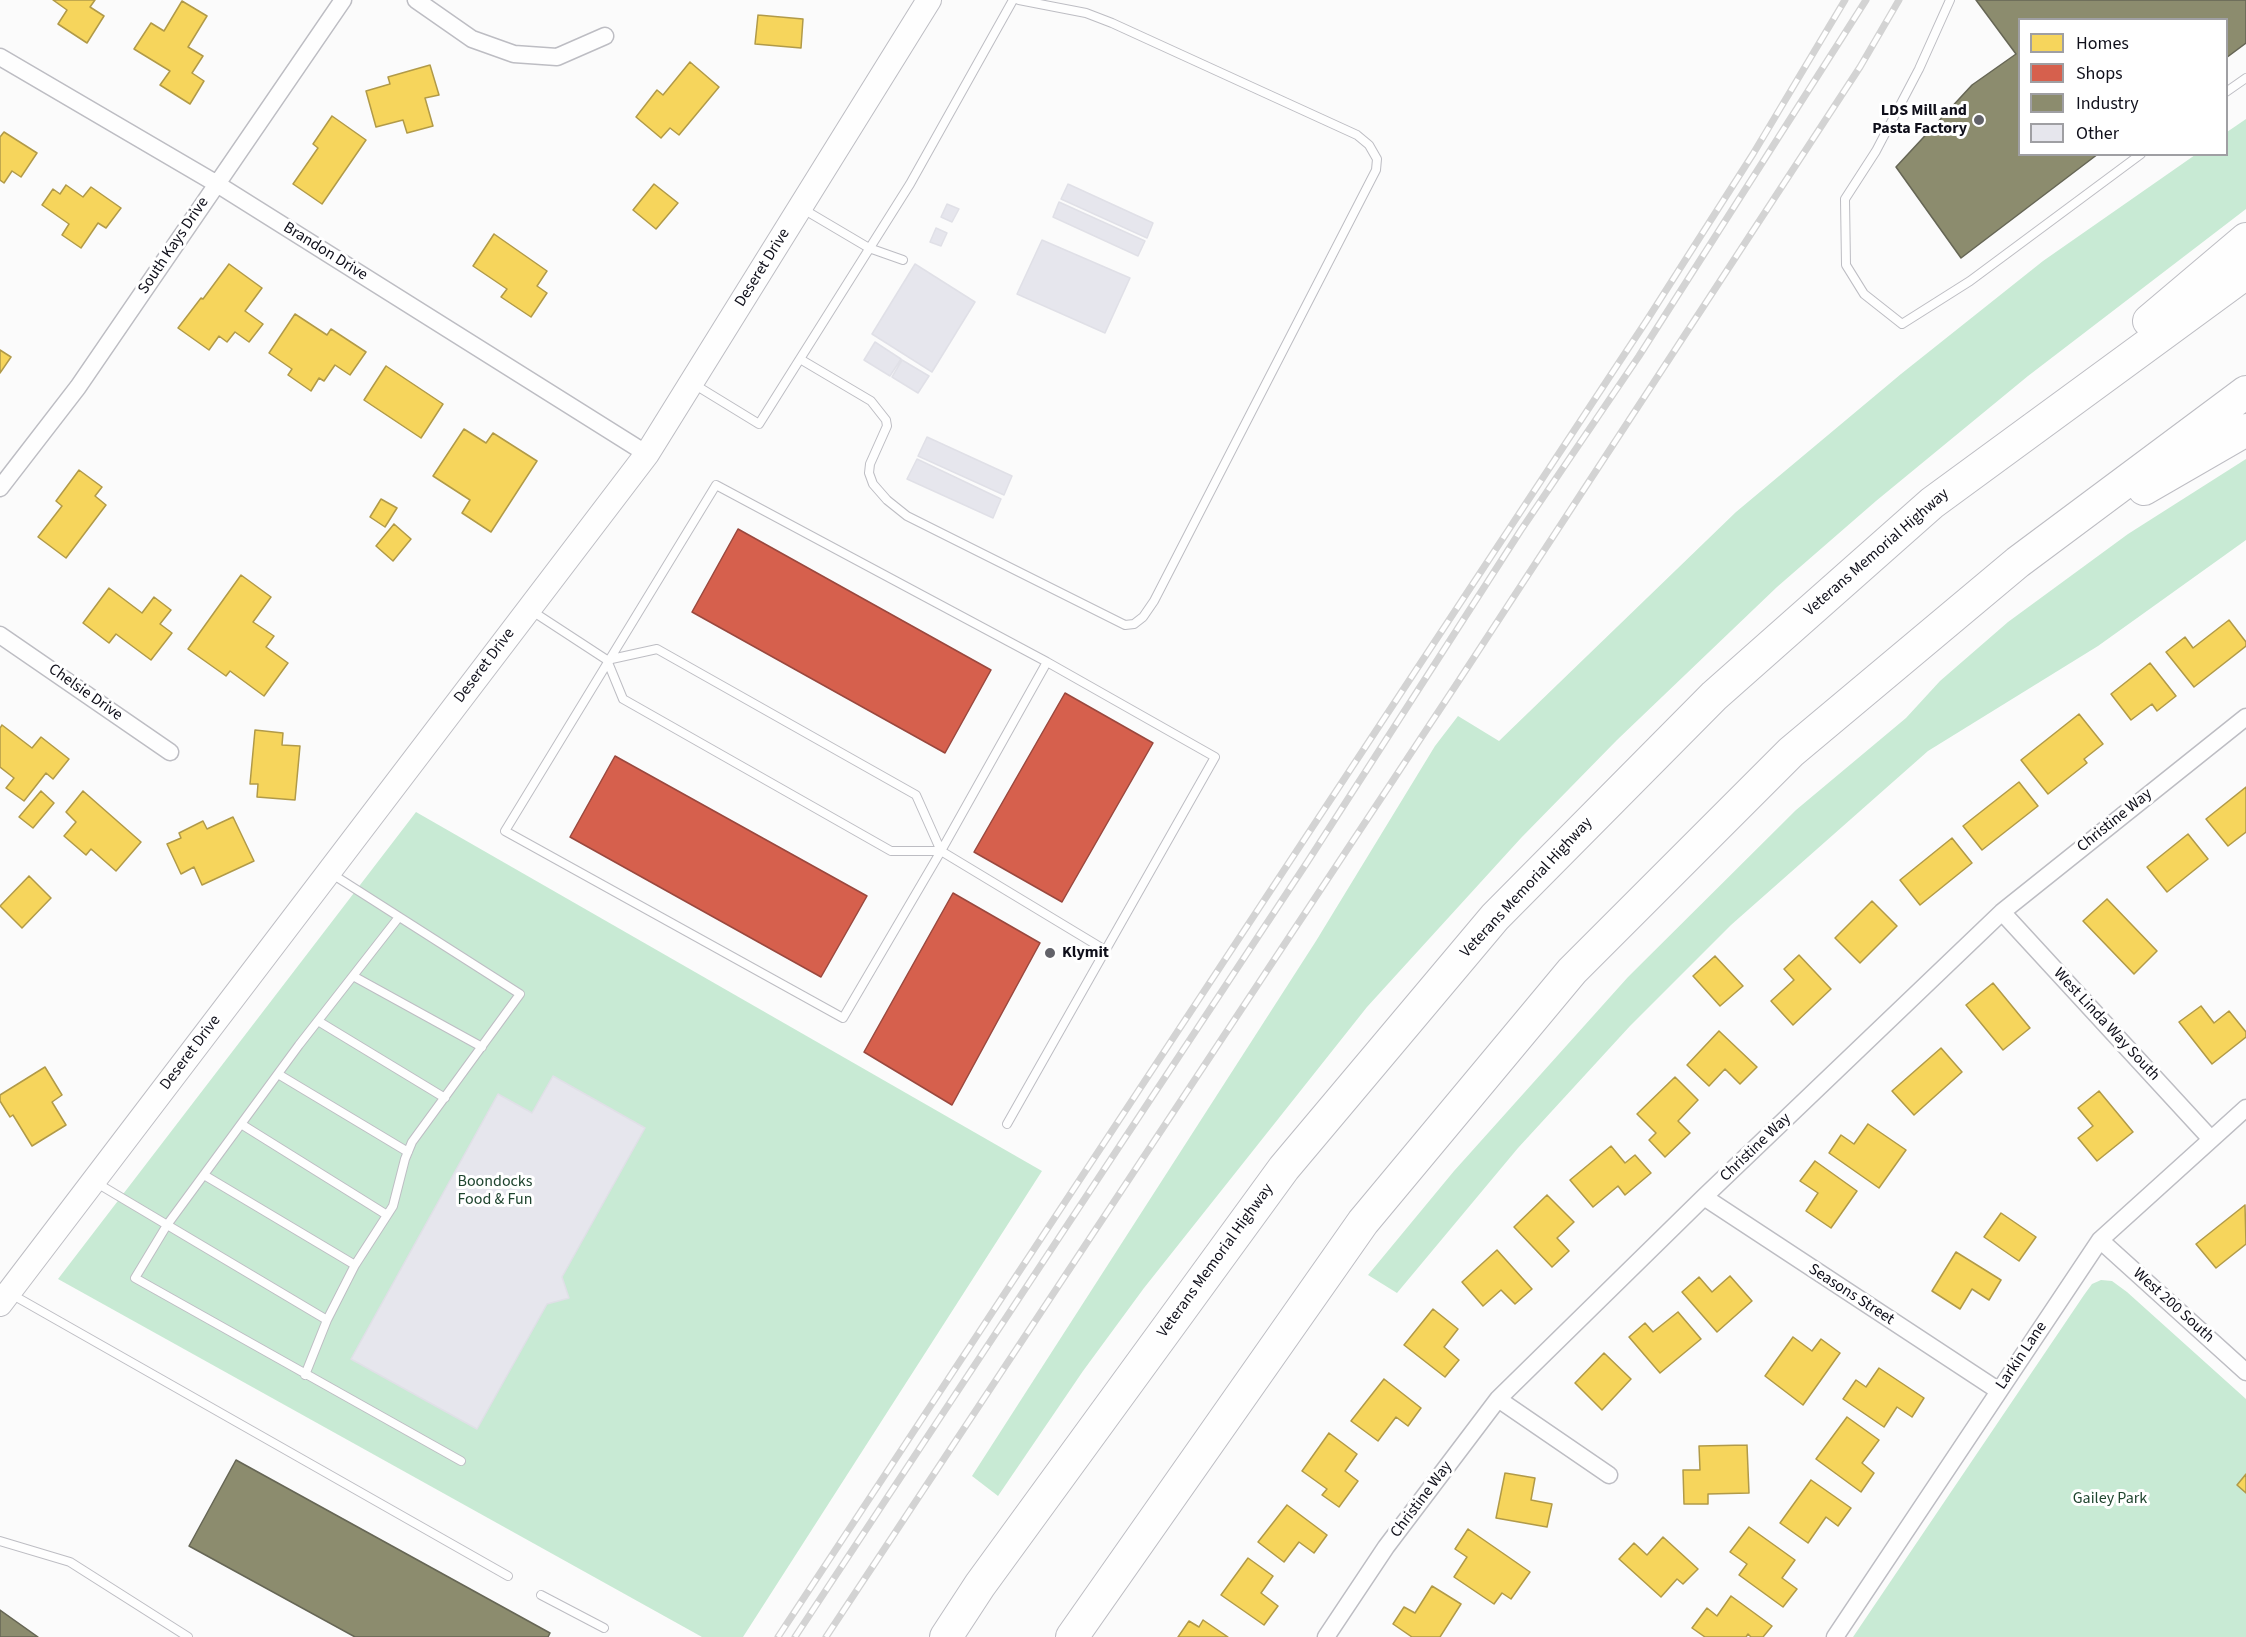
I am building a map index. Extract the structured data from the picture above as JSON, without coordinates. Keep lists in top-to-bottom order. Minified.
{"streets":{"highway":["Veterans Memorial Highway"],"street":["South Kays Drive","Brandon Drive","Deseret Drive","Chelsie Drive","Christine Way","West Linda Way South","Seasons Street","West 200 South","Larkin Lane"]},"crossings":[["South Kays Drive","Brandon Drive"],["Brandon Drive","Deseret Drive"],["Christine Way","West Linda Way South"],["Christine Way","Seasons Street"],["West Linda Way South","Larkin Lane"],["Seasons Street","Larkin Lane"],["West 200 South","Larkin Lane"]],"parks":["Boondocks Food & Fun","Gailey Park"],"places":["LDS Mill and Pasta Factory","Klymit"],"legend":["Homes","Shops","Industry","Other"]}
